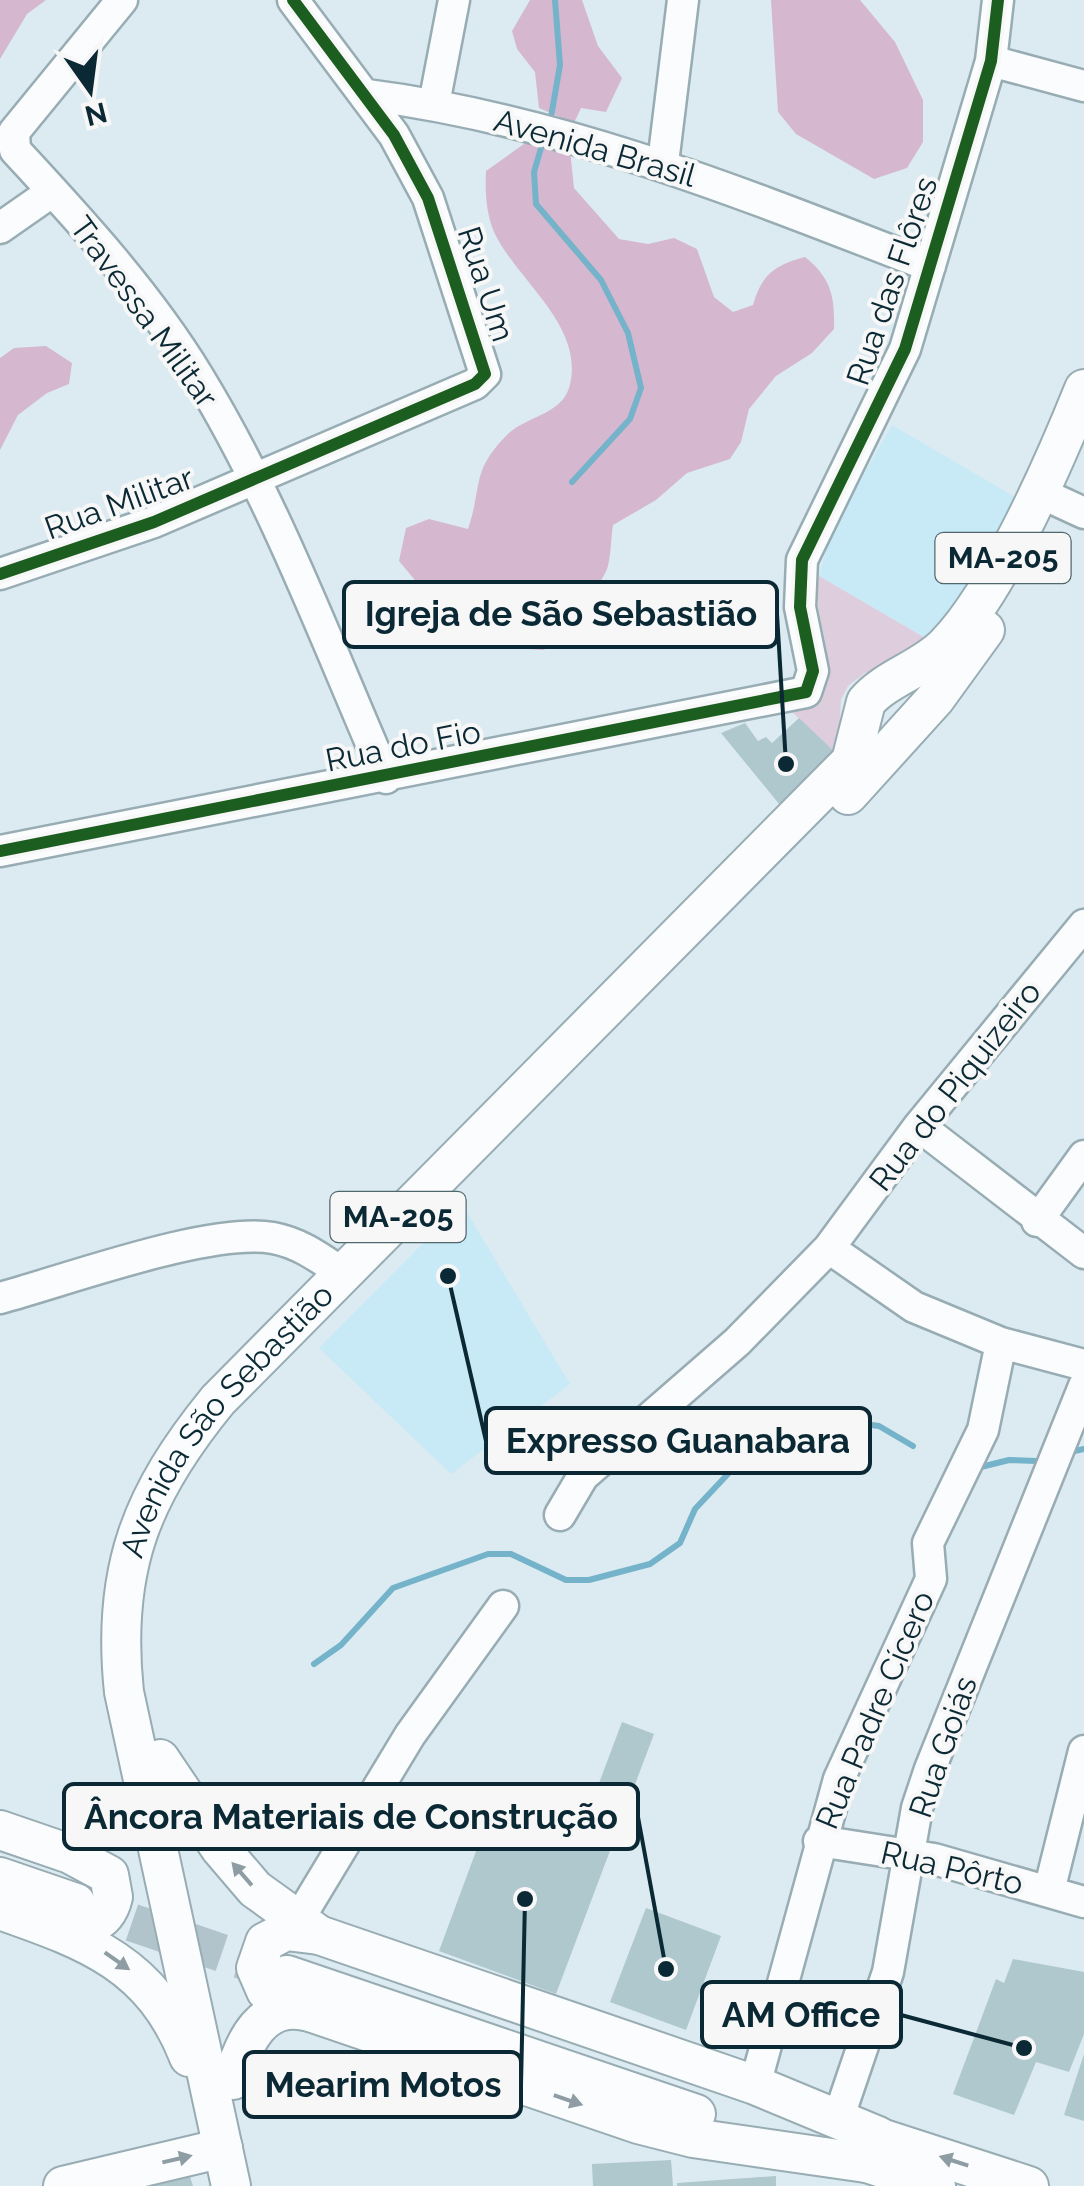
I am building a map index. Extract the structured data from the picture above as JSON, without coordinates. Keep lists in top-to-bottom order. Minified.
{"streets":{"main road":["MA-205","Avenida São Sebastião"],"street":["Avenida Brasil","Rua das Flôres","Rua Um","Travessa Militar","Rua Militar","Rua do Fio","Rua do Piquizeiro","Rua Padre Cícero","Rua Goiás","Rua Pôrto"]},"crossings":[["Avenida Brasil","Rua das Flôres"],["Avenida Brasil","Rua Um"],["Rua das Flôres","Rua do Fio"],["Rua Um","Travessa Militar"],["Rua Um","Rua Militar"],["Travessa Militar","Rua Militar"],["Travessa Militar","Rua do Fio"],["MA-205","Avenida São Sebastião"],["Rua Padre Cícero","Rua Pôrto"],["Rua Goiás","Rua Pôrto"]],"places":["Igreja de São Sebastião","Expresso Guanabara","Mearim Motos","Âncora Materiais de Construção","AM Office"],"north":"bottom"}
